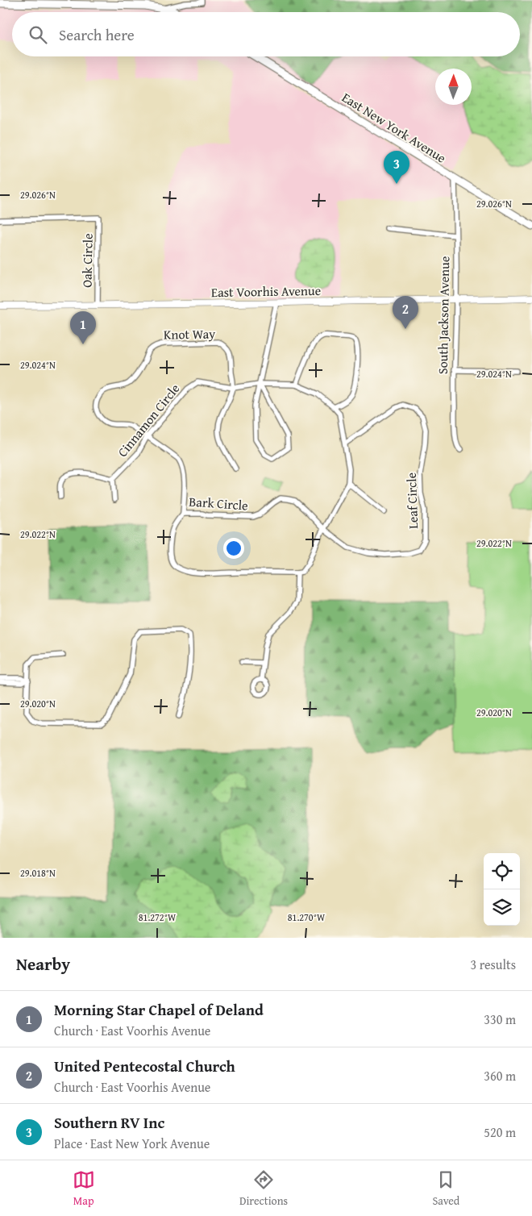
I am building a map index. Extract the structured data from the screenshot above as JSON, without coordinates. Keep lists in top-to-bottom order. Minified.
{"streets":{"main road":["East New York Avenue"],"street":["Oak Circle","East Voorhis Avenue","South Jackson Avenue","Knot Way","Cinnamon Circle","Leaf Circle","Bark Circle"]},"crossings":[["East New York Avenue","South Jackson Avenue"],["Oak Circle","East Voorhis Avenue"],["East Voorhis Avenue","South Jackson Avenue"],["Knot Way","Cinnamon Circle"],["Knot Way","Bark Circle"],["Cinnamon Circle","Leaf Circle"],["Cinnamon Circle","Bark Circle"],["Leaf Circle","Bark Circle"]],"north":"top","page":{"search":"Search here","pins":["3","2","1"],"heading":["Nearby","3 results"],"list":[{"mark":"1","name":"Morning Star Chapel of Deland","note":"Church · East Voorhis Avenue","value":"330 m"},{"mark":"2","name":"United Pentecostal Church","note":"Church · East Voorhis Avenue","value":"360 m"},{"mark":"3","name":"Southern RV Inc","note":"Place · East New York Avenue","value":"520 m"}],"nav":["Map","Directions","Saved"]},"coordinates":["29.026°N","29.024°N","29.022°N","29.020°N","29.018°N","81.272°W","81.270°W"]}
